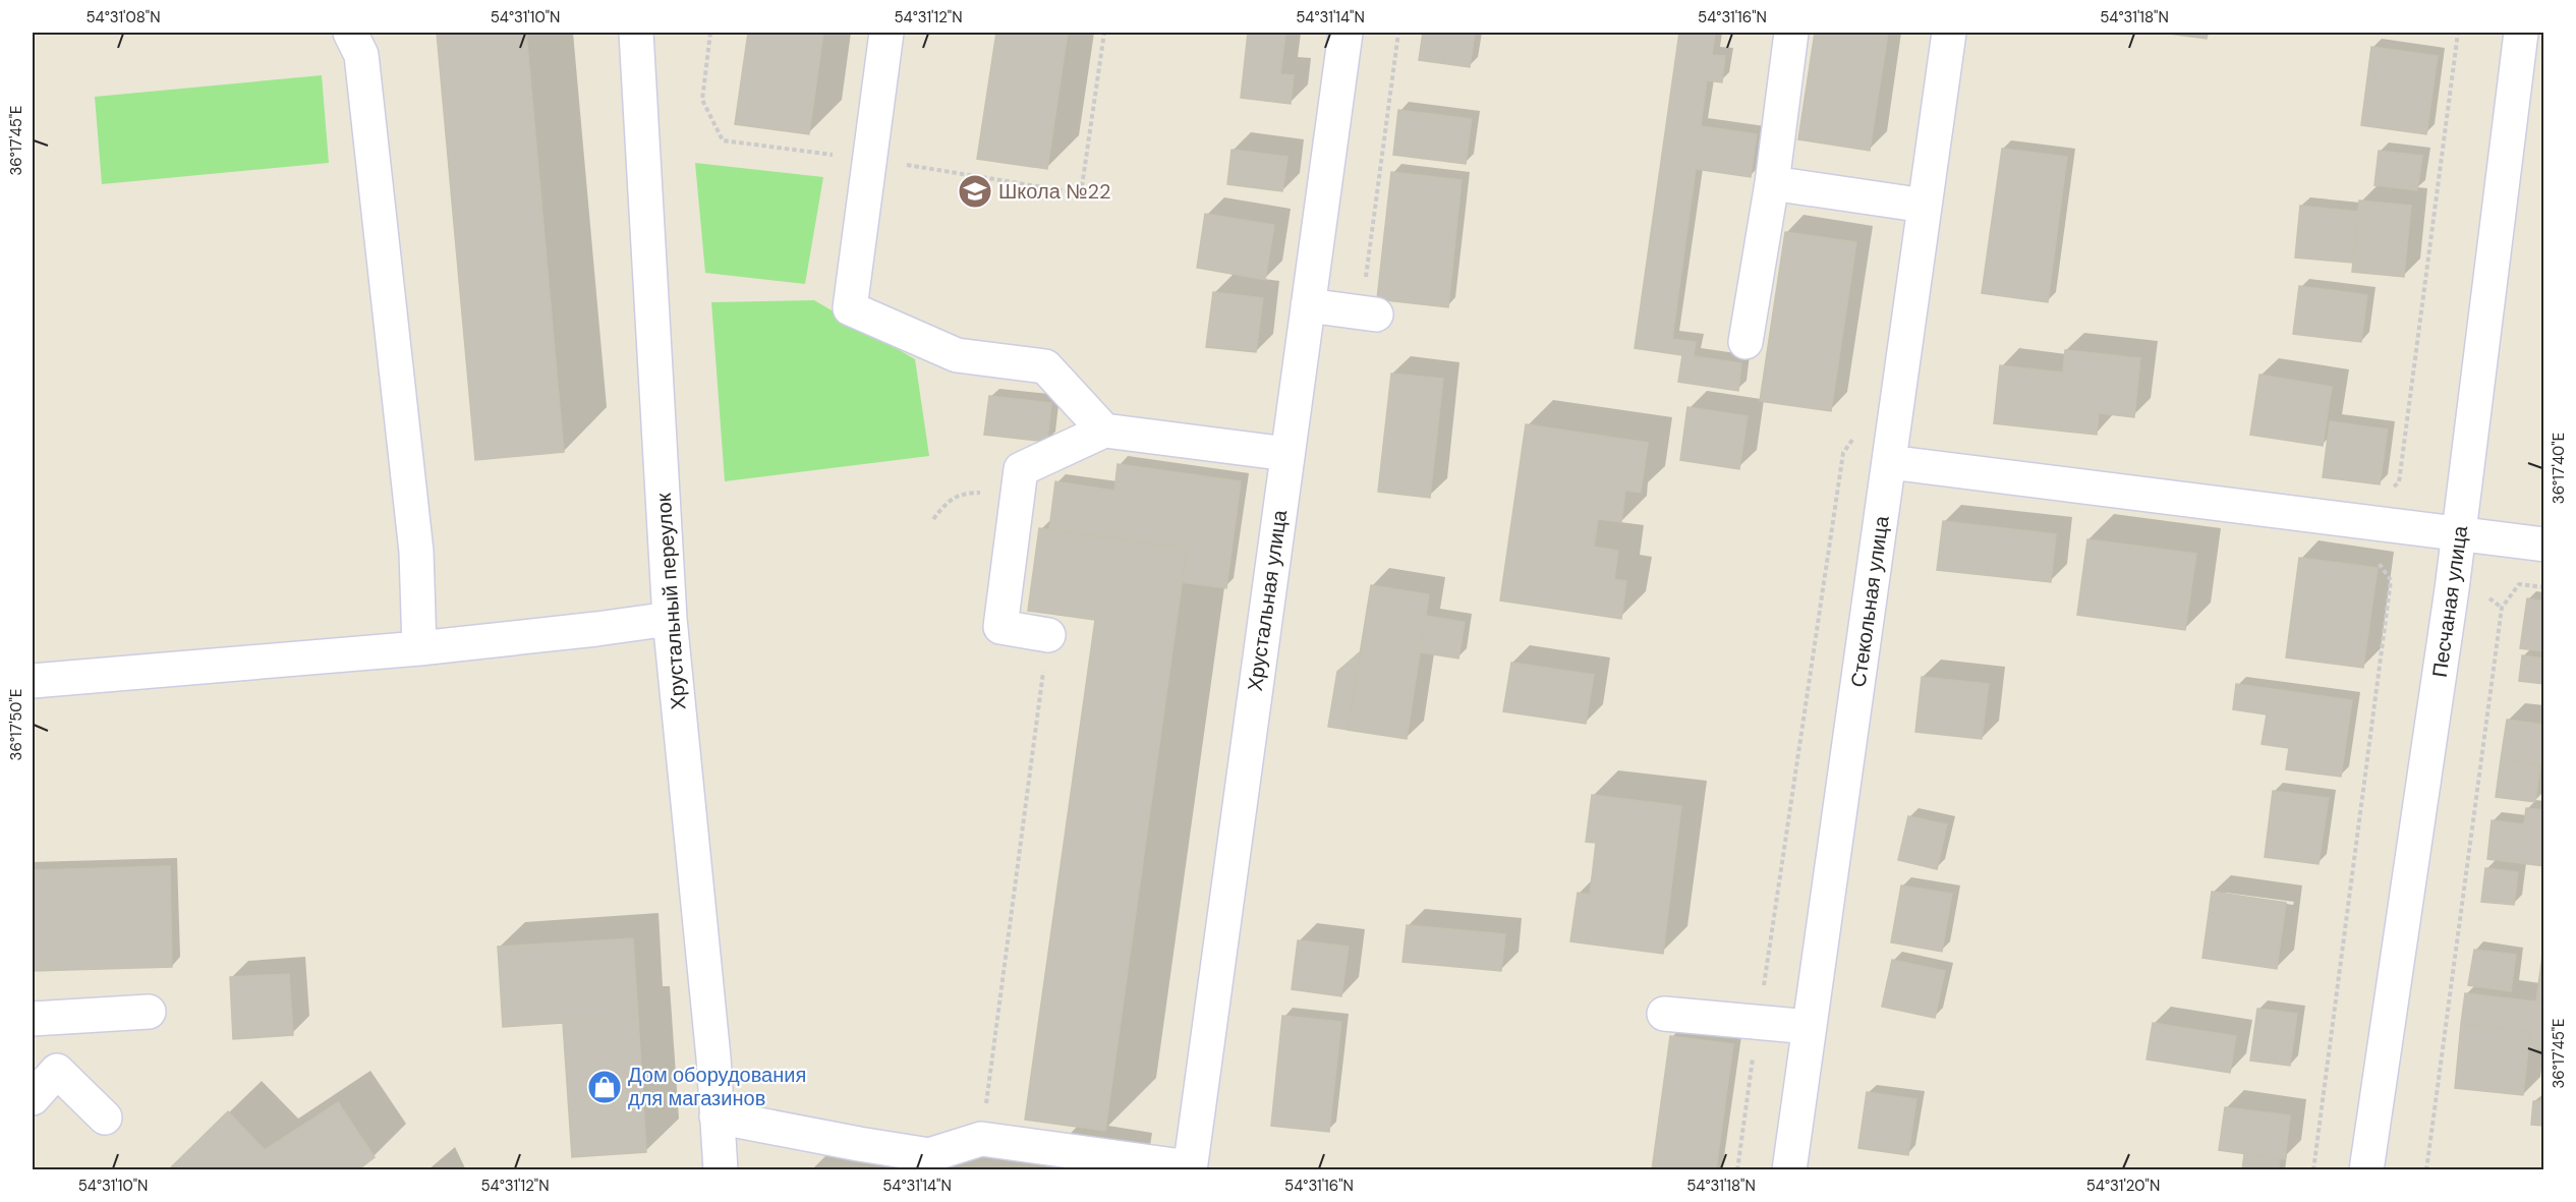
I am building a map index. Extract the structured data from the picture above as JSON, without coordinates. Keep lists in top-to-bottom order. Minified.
{"streets":{"street":["Хрустальная улица","Хрустальный переулок","Стекольная улица","Песчаная улица"]},"places":{"school or university":["Школа №22"],"shop":["Дом оборудования для магазинов"]},"coordinates":["54°31'08\"N","54°31'10\"N","54°31'12\"N","54°31'14\"N","54°31'16\"N","54°31'18\"N","36°17'45\"E","36°17'40\"E","36°17'50\"E","54°31'20\"N"]}
